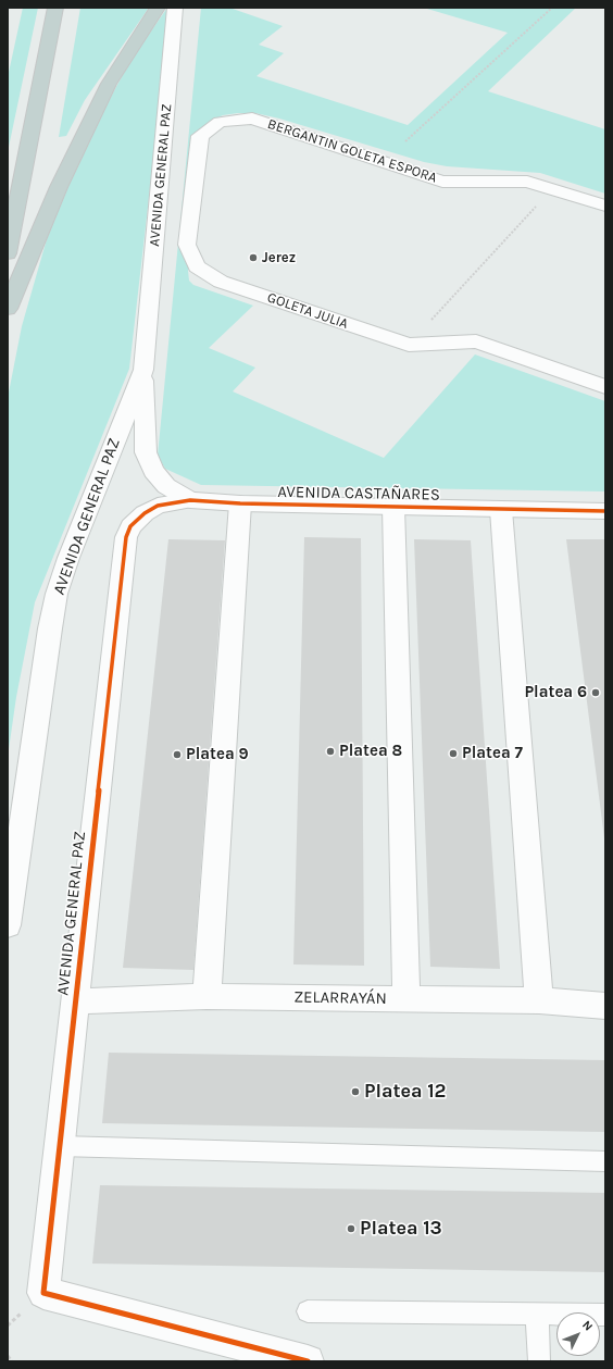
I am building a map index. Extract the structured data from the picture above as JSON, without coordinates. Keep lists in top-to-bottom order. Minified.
{"streets":{"street":["BERGANTIN GOLETA ESPORA","AVENIDA GENERAL PAZ","GOLETA JULIA","AVENIDA CASTAÑARES","ZELARRAYÁN"]},"crossings":[["BERGANTIN GOLETA ESPORA","GOLETA JULIA"],["AVENIDA GENERAL PAZ","AVENIDA CASTAÑARES"],["AVENIDA GENERAL PAZ","ZELARRAYÁN"]],"places":["Jerez","Platea 6","Platea 8","Platea 7","Platea 9","Platea 12","Platea 13"],"north":"top right"}
